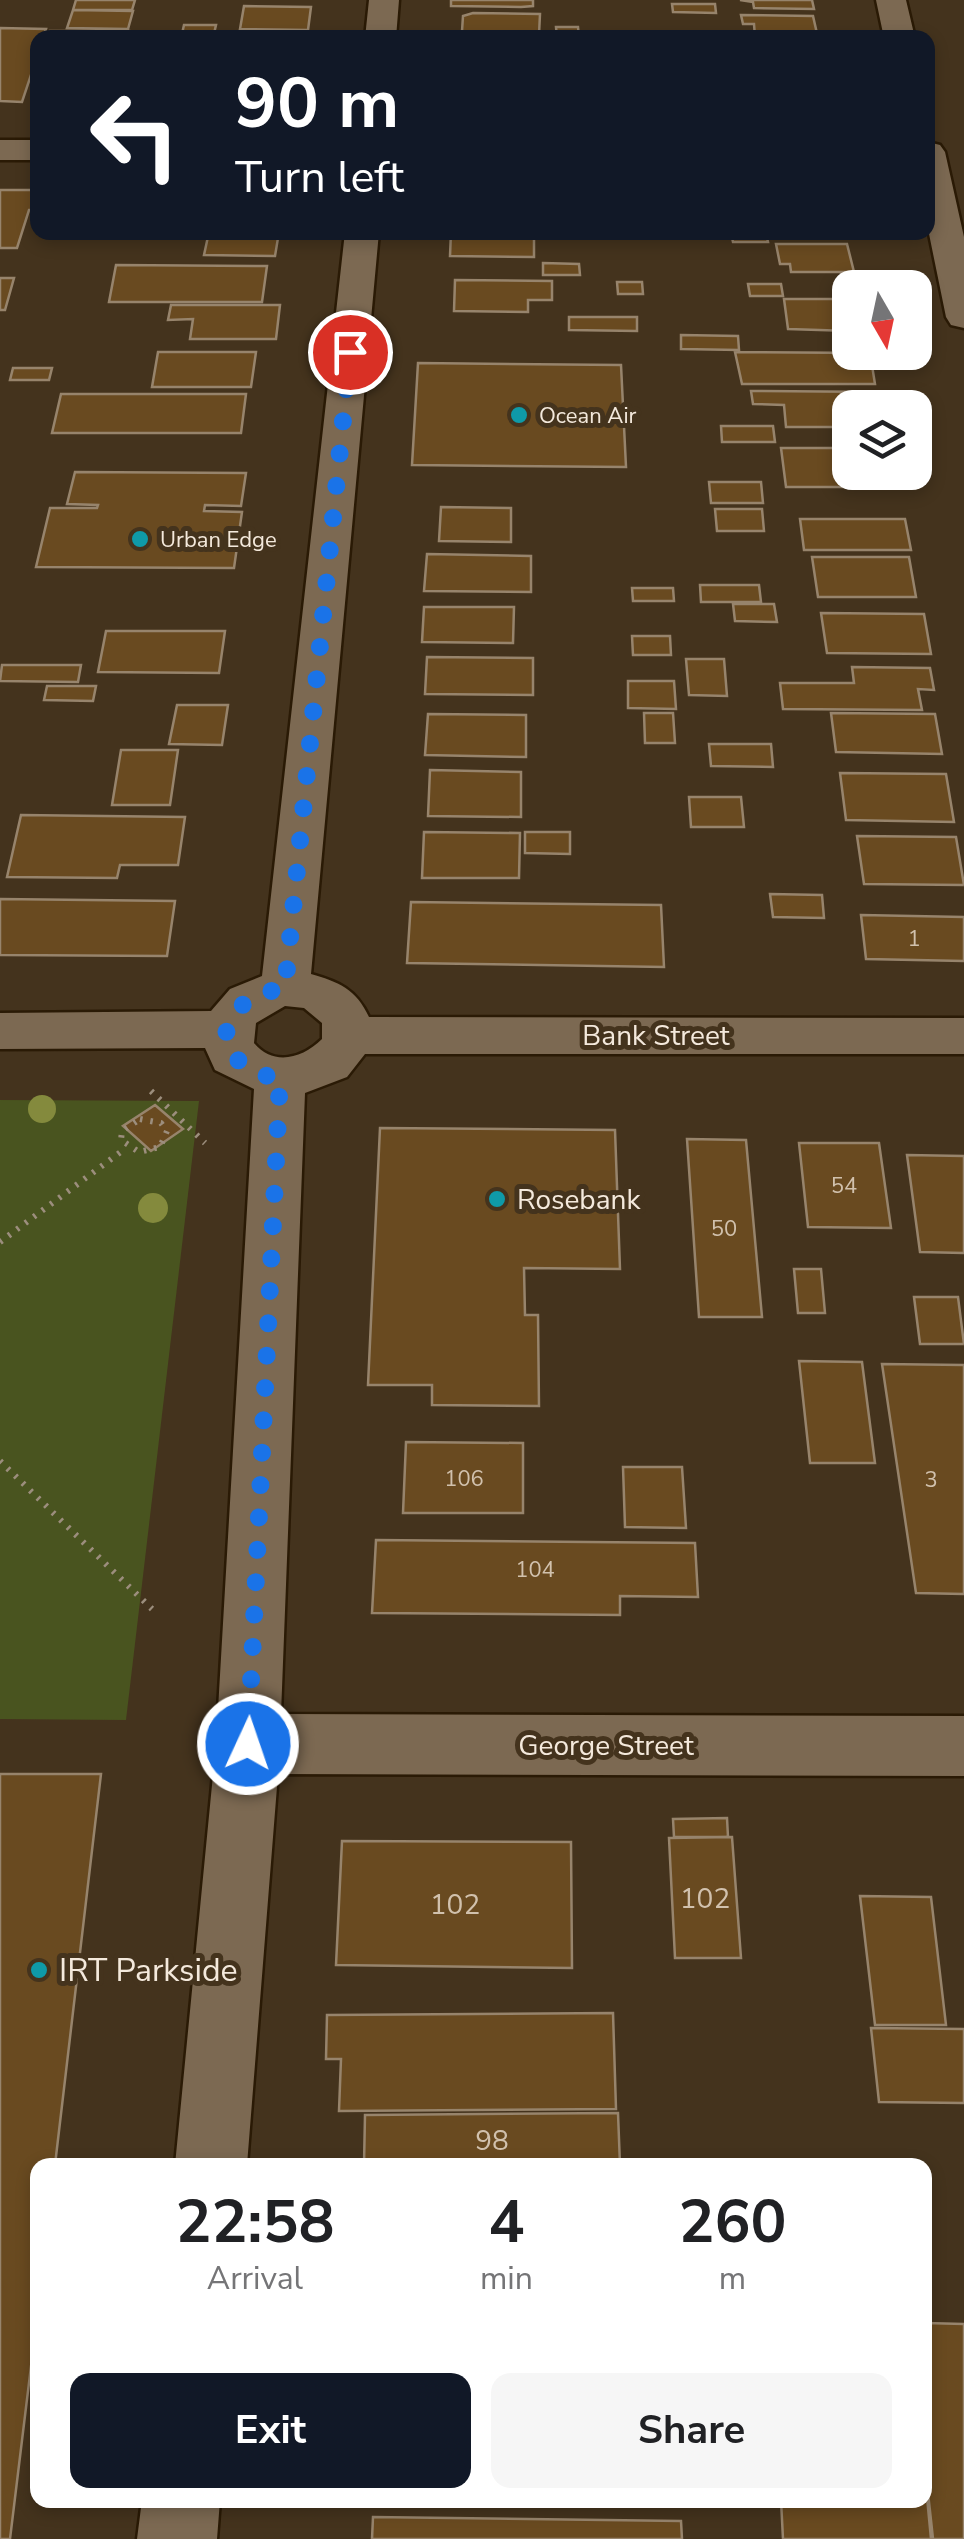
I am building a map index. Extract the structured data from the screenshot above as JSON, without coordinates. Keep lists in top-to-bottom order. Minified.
{"streets":{"street":["Bank Street","George Street"]},"places":["Ocean Air","Urban Edge","Rosebank","IRT Parkside"],"house_numbers":["1","54","50","106","3","104","102","102","98"],"north":"bottom","page":{"turn":["90 m","Turn left"],"eta":["22:58","Arrival","4","min","260","m"],"buttons":["Exit","Share"]}}
